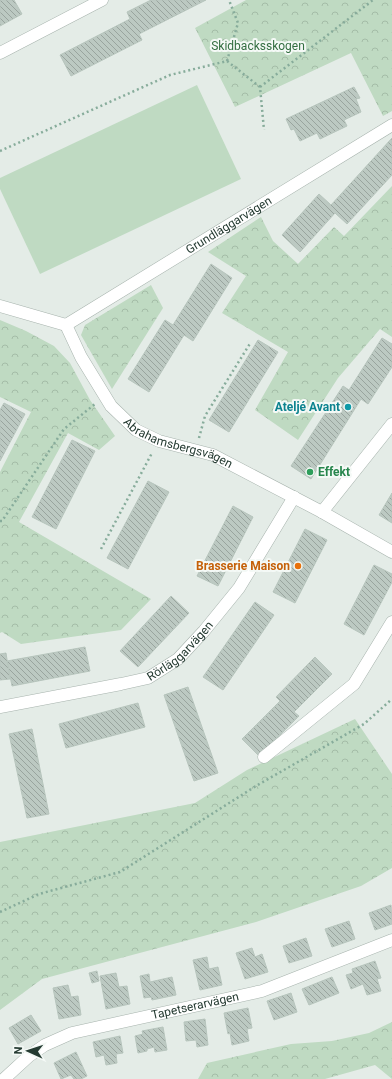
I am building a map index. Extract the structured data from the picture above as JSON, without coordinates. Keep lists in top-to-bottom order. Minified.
{"streets":{"street":["Grundläggarvägen","Abrahamsbergsvägen","Rörläggarvägen","Tapetserarvägen"]},"crossings":[["Grundläggarvägen","Abrahamsbergsvägen"],["Abrahamsbergsvägen","Rörläggarvägen"]],"parks":["Skidbacksskogen"],"places":["Ateljé Avant","Effekt","Brasserie Maison"],"north":"left"}
